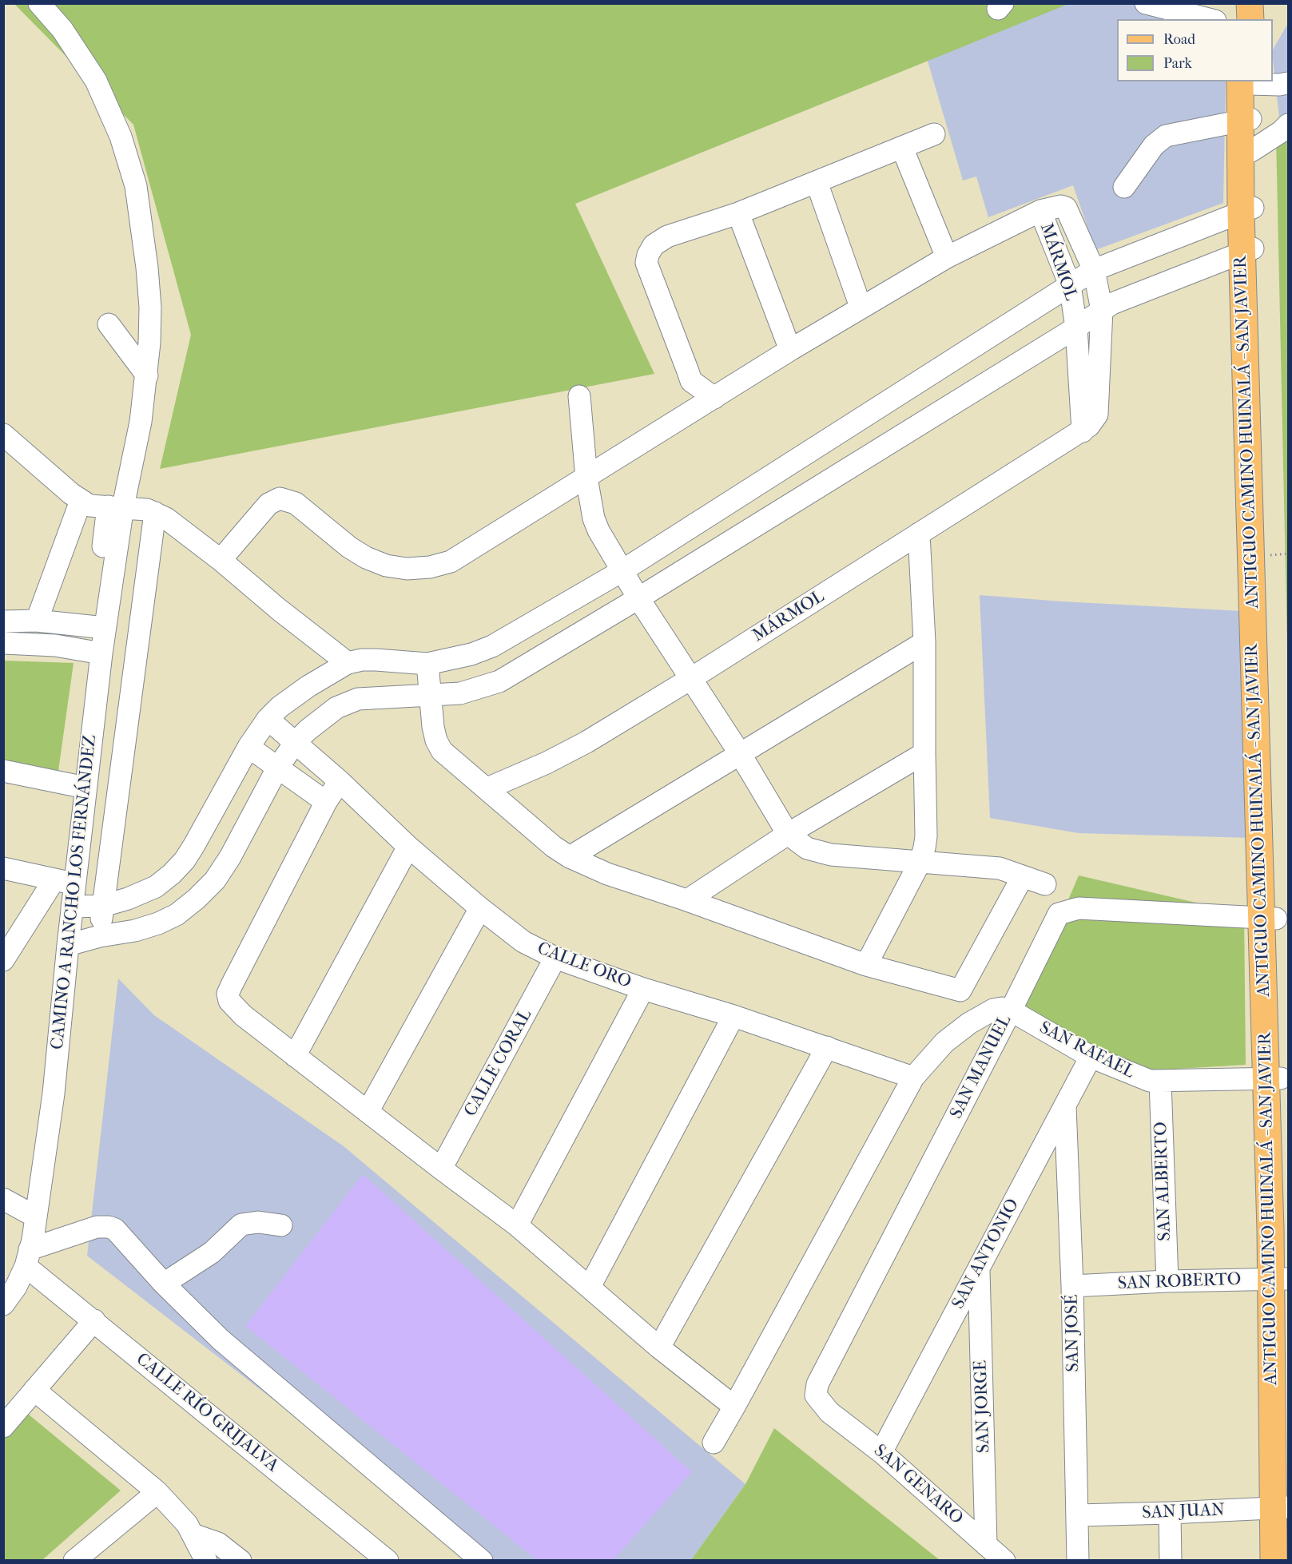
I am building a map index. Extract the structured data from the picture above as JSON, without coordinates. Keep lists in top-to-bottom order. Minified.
{"streets":{"main road":["ANTIGUO CAMINO HUINALÁ - SAN JAVIER"],"street":["MÁRMOL","CAMINO A RANCHO LOS FERNÁNDEZ","CALLE ORO","SAN RAFAEL","CALLE CORAL","SAN MANUEL","SAN ALBERTO","SAN ANTONIO","SAN ROBERTO","SAN JOSÉ","SAN JORGE","CALLE RÍO GRIJALVA","SAN GENARO","SAN JUAN"]},"crossings":[["ANTIGUO CAMINO HUINALÁ - SAN JAVIER","SAN MANUEL"],["CAMINO A RANCHO LOS FERNÁNDEZ","CALLE RÍO GRIJALVA"],["CALLE ORO","CALLE CORAL"],["SAN RAFAEL","SAN MANUEL"],["SAN RAFAEL","SAN ALBERTO"],["SAN RAFAEL","SAN ANTONIO"],["SAN MANUEL","SAN GENARO"],["SAN ALBERTO","SAN ROBERTO"],["SAN ANTONIO","SAN JOSÉ"],["SAN ANTONIO","SAN JORGE"],["SAN ANTONIO","SAN GENARO"],["SAN ROBERTO","SAN JOSÉ"],["SAN JOSÉ","SAN JUAN"],["SAN JORGE","SAN GENARO"]],"legend":["Road","Park"]}
